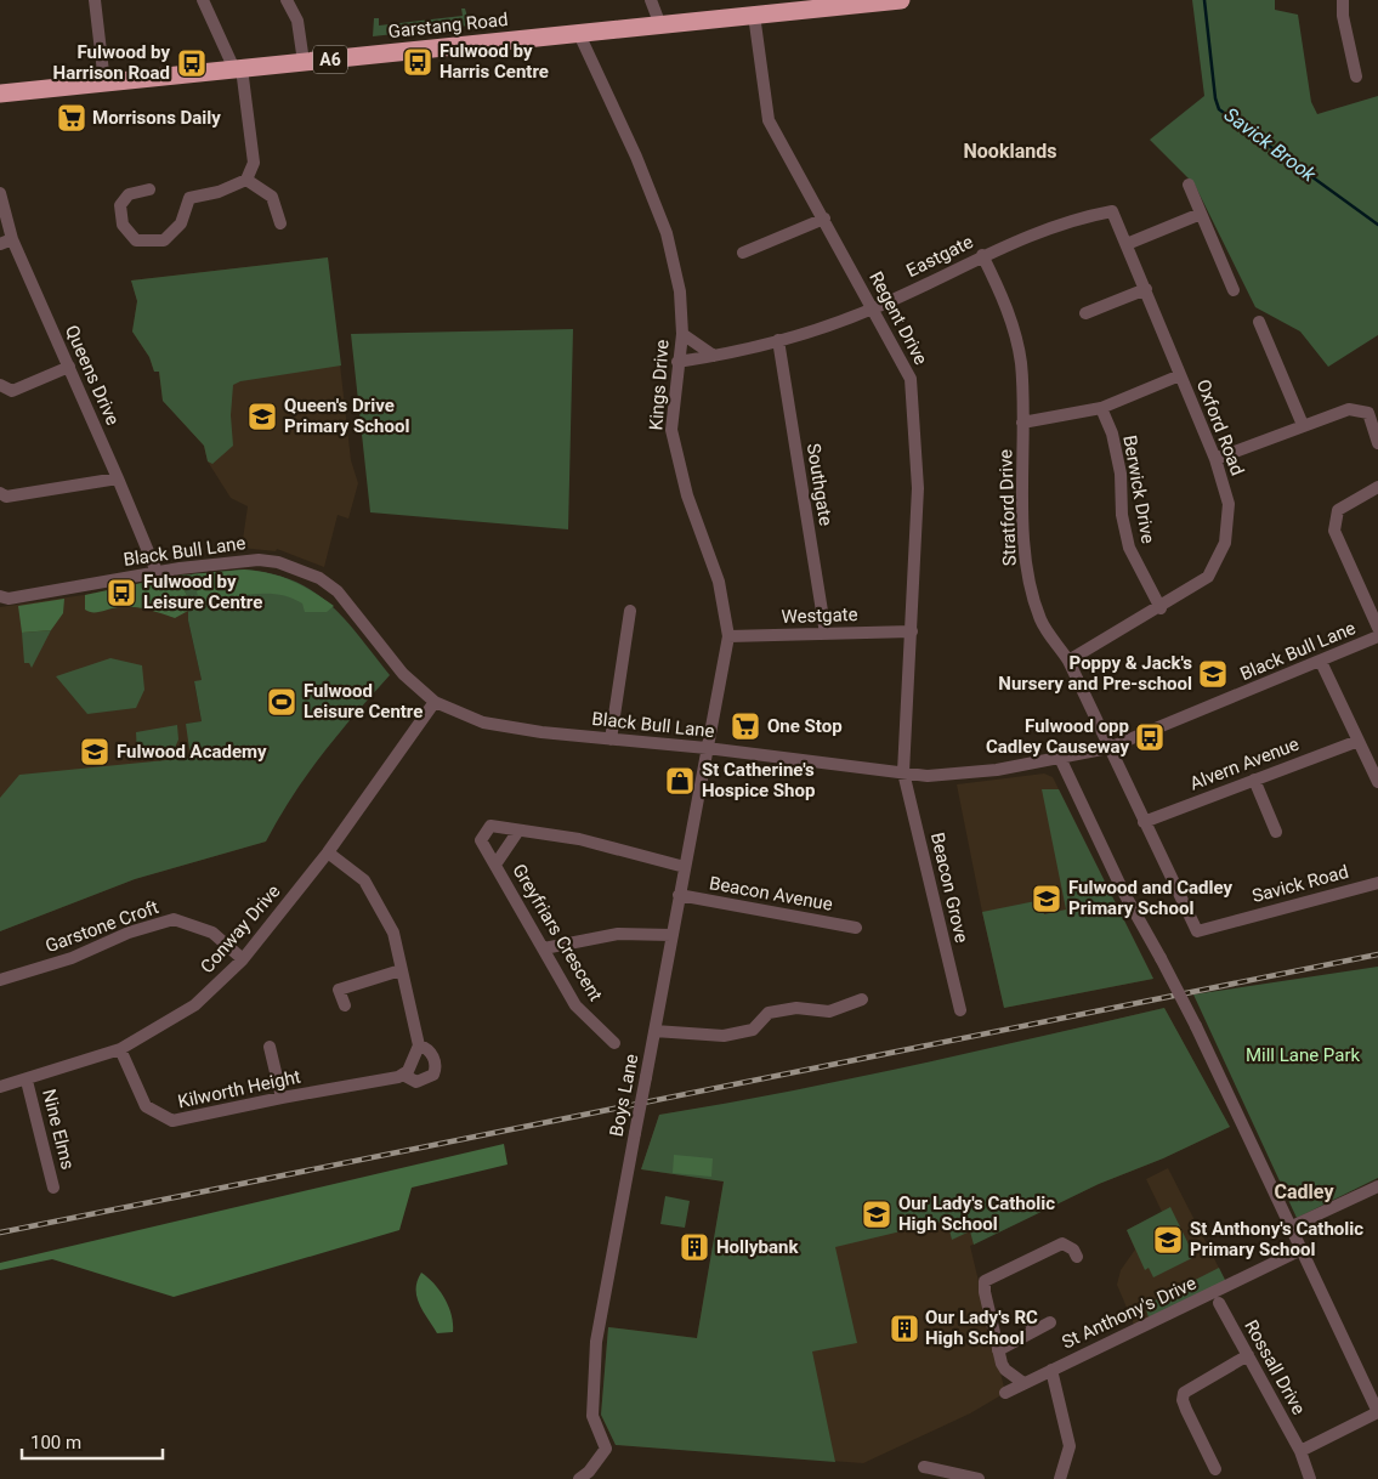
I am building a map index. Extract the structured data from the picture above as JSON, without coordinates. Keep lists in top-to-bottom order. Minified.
{"streets":{"highway":["Garstang Road","A6"],"street":["Eastgate","Regent Drive","Queens Drive","Kings Drive","Oxford Road","Southgate","Berwick Drive","Stratford Drive","Black Bull Lane","Westgate","Alvern Avenue","Savick Road","Beacon Grove","Beacon Avenue","Garstone Croft","Conway Drive","Greyfriars Crescent","Kilworth Height","Boys Lane","Nine Elms","St Anthony's Drive","Rossall Drive"]},"crossings":[["Garstang Road","Regent Drive"],["Garstang Road","Kings Drive"],["Eastgate","Regent Drive"],["Eastgate","Kings Drive"],["Eastgate","Oxford Road"],["Eastgate","Southgate"],["Eastgate","Stratford Drive"],["Regent Drive","Black Bull Lane"],["Regent Drive","Westgate"],["Regent Drive","Beacon Grove"],["Queens Drive","Black Bull Lane"],["Kings Drive","Black Bull Lane"],["Kings Drive","Westgate"],["Kings Drive","Boys Lane"],["Oxford Road","Berwick Drive"],["Oxford Road","Stratford Drive"],["Southgate","Westgate"],["Stratford Drive","Black Bull Lane"],["Stratford Drive","Alvern Avenue"],["Stratford Drive","Savick Road"],["Black Bull Lane","Beacon Grove"],["Black Bull Lane","Conway Drive"],["Black Bull Lane","Boys Lane"],["Beacon Avenue","Boys Lane"],["Garstone Croft","Conway Drive"],["Conway Drive","Kilworth Height"],["Conway Drive","Nine Elms"],["Greyfriars Crescent","Boys Lane"]],"districts":["Nooklands","Cadley"],"water":["Savick Brook"],"parks":["Mill Lane Park"],"places":{"bus stop":["Fulwood by Harris Centre","Fulwood by Harrison Road","Fulwood by Leisure Centre","Fulwood opp Cadley Causeway"],"supermarket":["Morrisons Daily","One Stop"],"school or university":["Queen's Drive Primary School","Poppy & Jack's Nursery and Pre-school","Fulwood Academy","Fulwood and Cadley Primary School","Our Lady's Catholic High School","St Anthony's Catholic Primary School"],"sports":["Fulwood Leisure Centre"],"shop":["St Catherine's Hospice Shop"],"building":["Hollybank","Our Lady's RC High School"]},"scale_bar":"100 m"}
